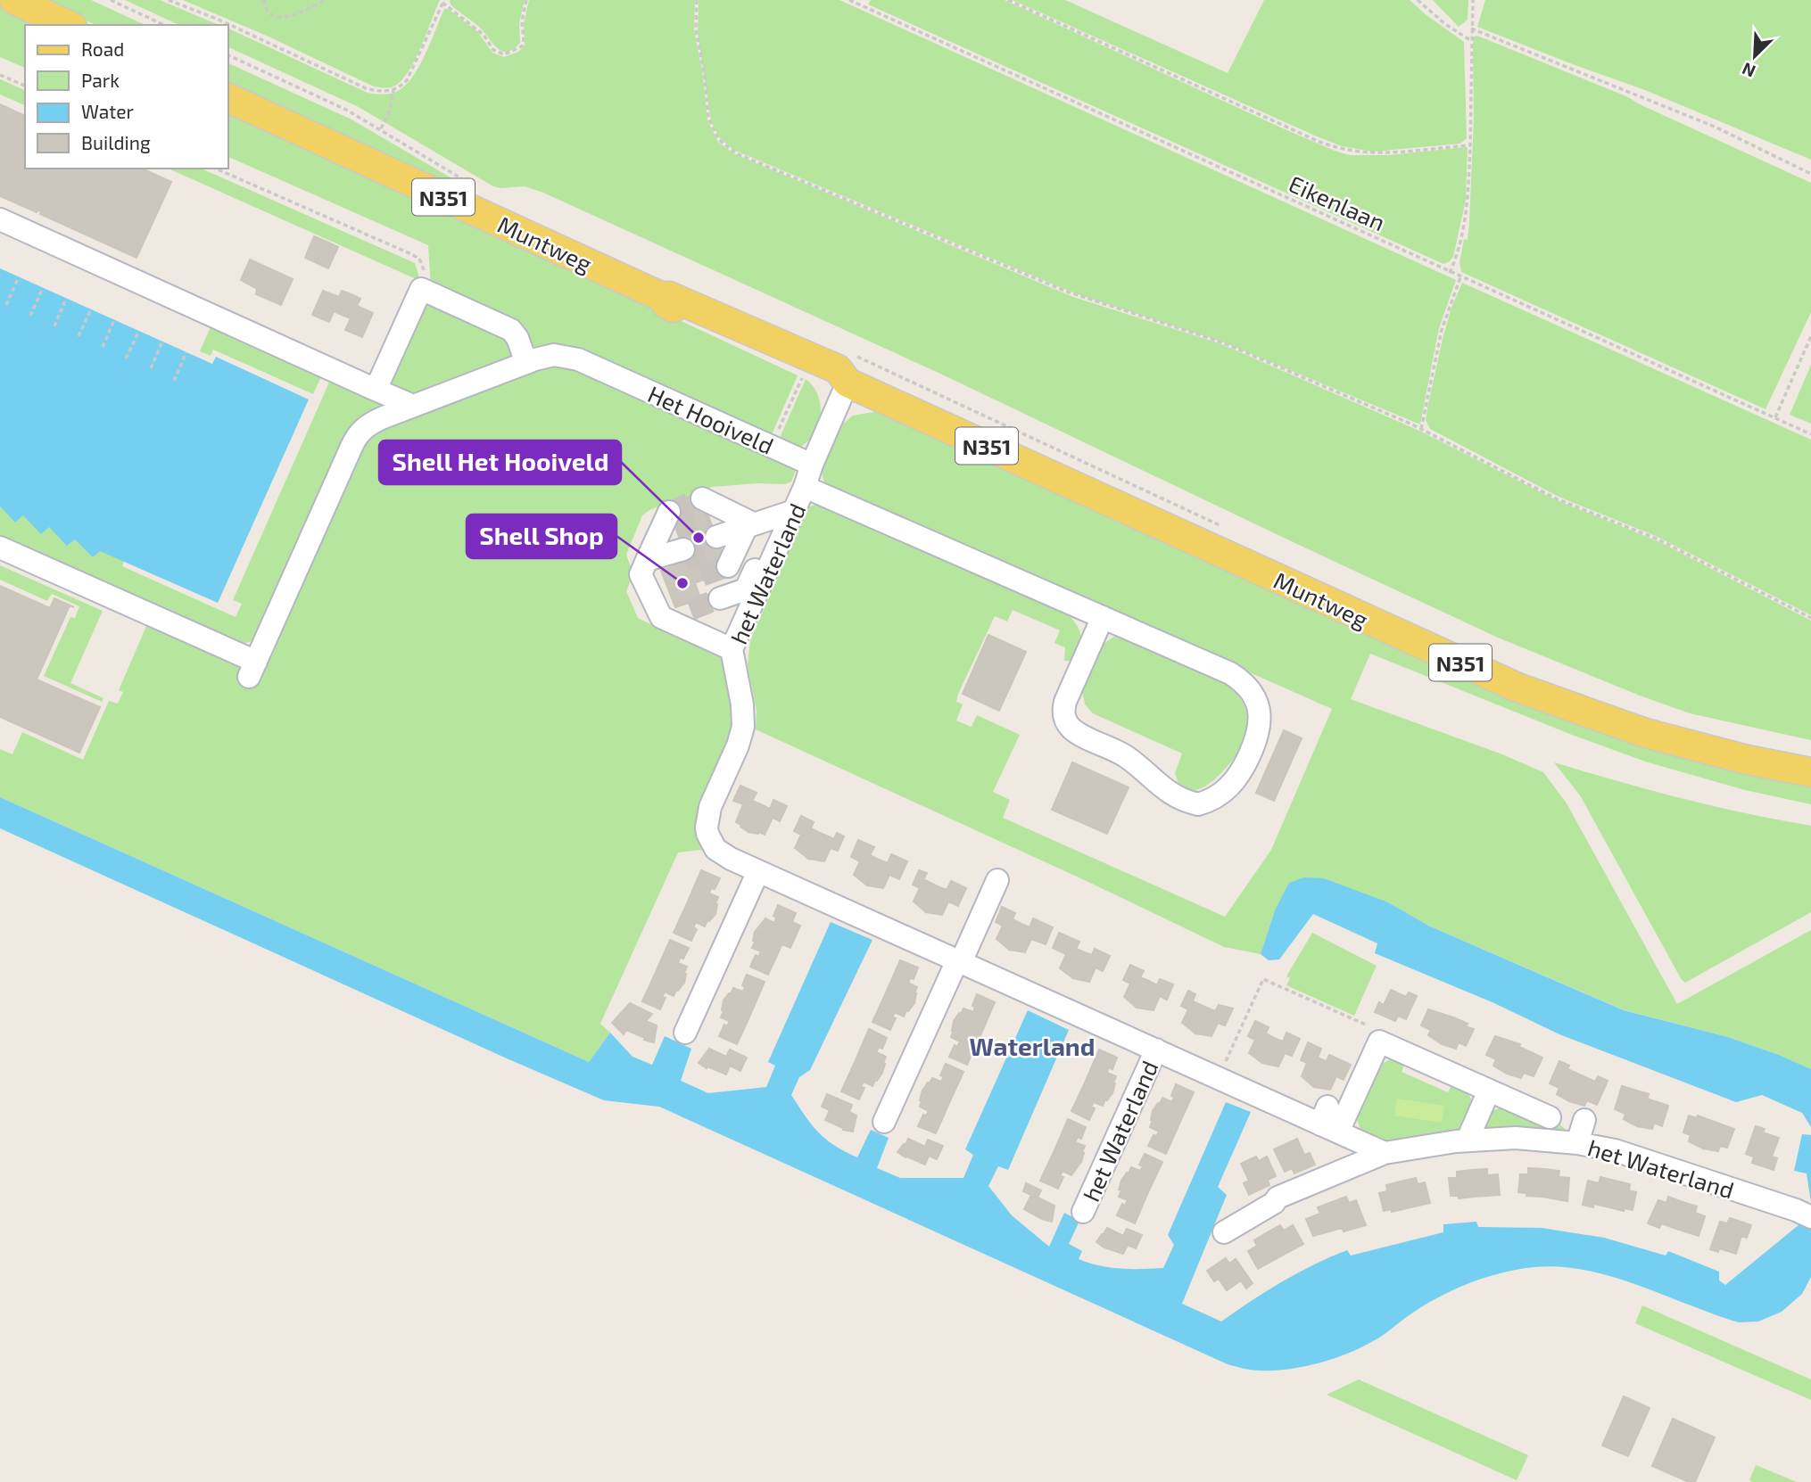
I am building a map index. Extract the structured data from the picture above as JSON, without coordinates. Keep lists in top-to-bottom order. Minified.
{"streets":{"main road":["N351","Muntweg"],"street":["Het Hooiveld","het Waterland"],"path":["Eikenlaan"]},"crossings":[["Het Hooiveld","het Waterland"]],"districts":["Waterland"],"places":["Shell Het Hooiveld","Shell Shop"],"legend":["Road","Park","Water","Building"],"north":"bottom left"}
